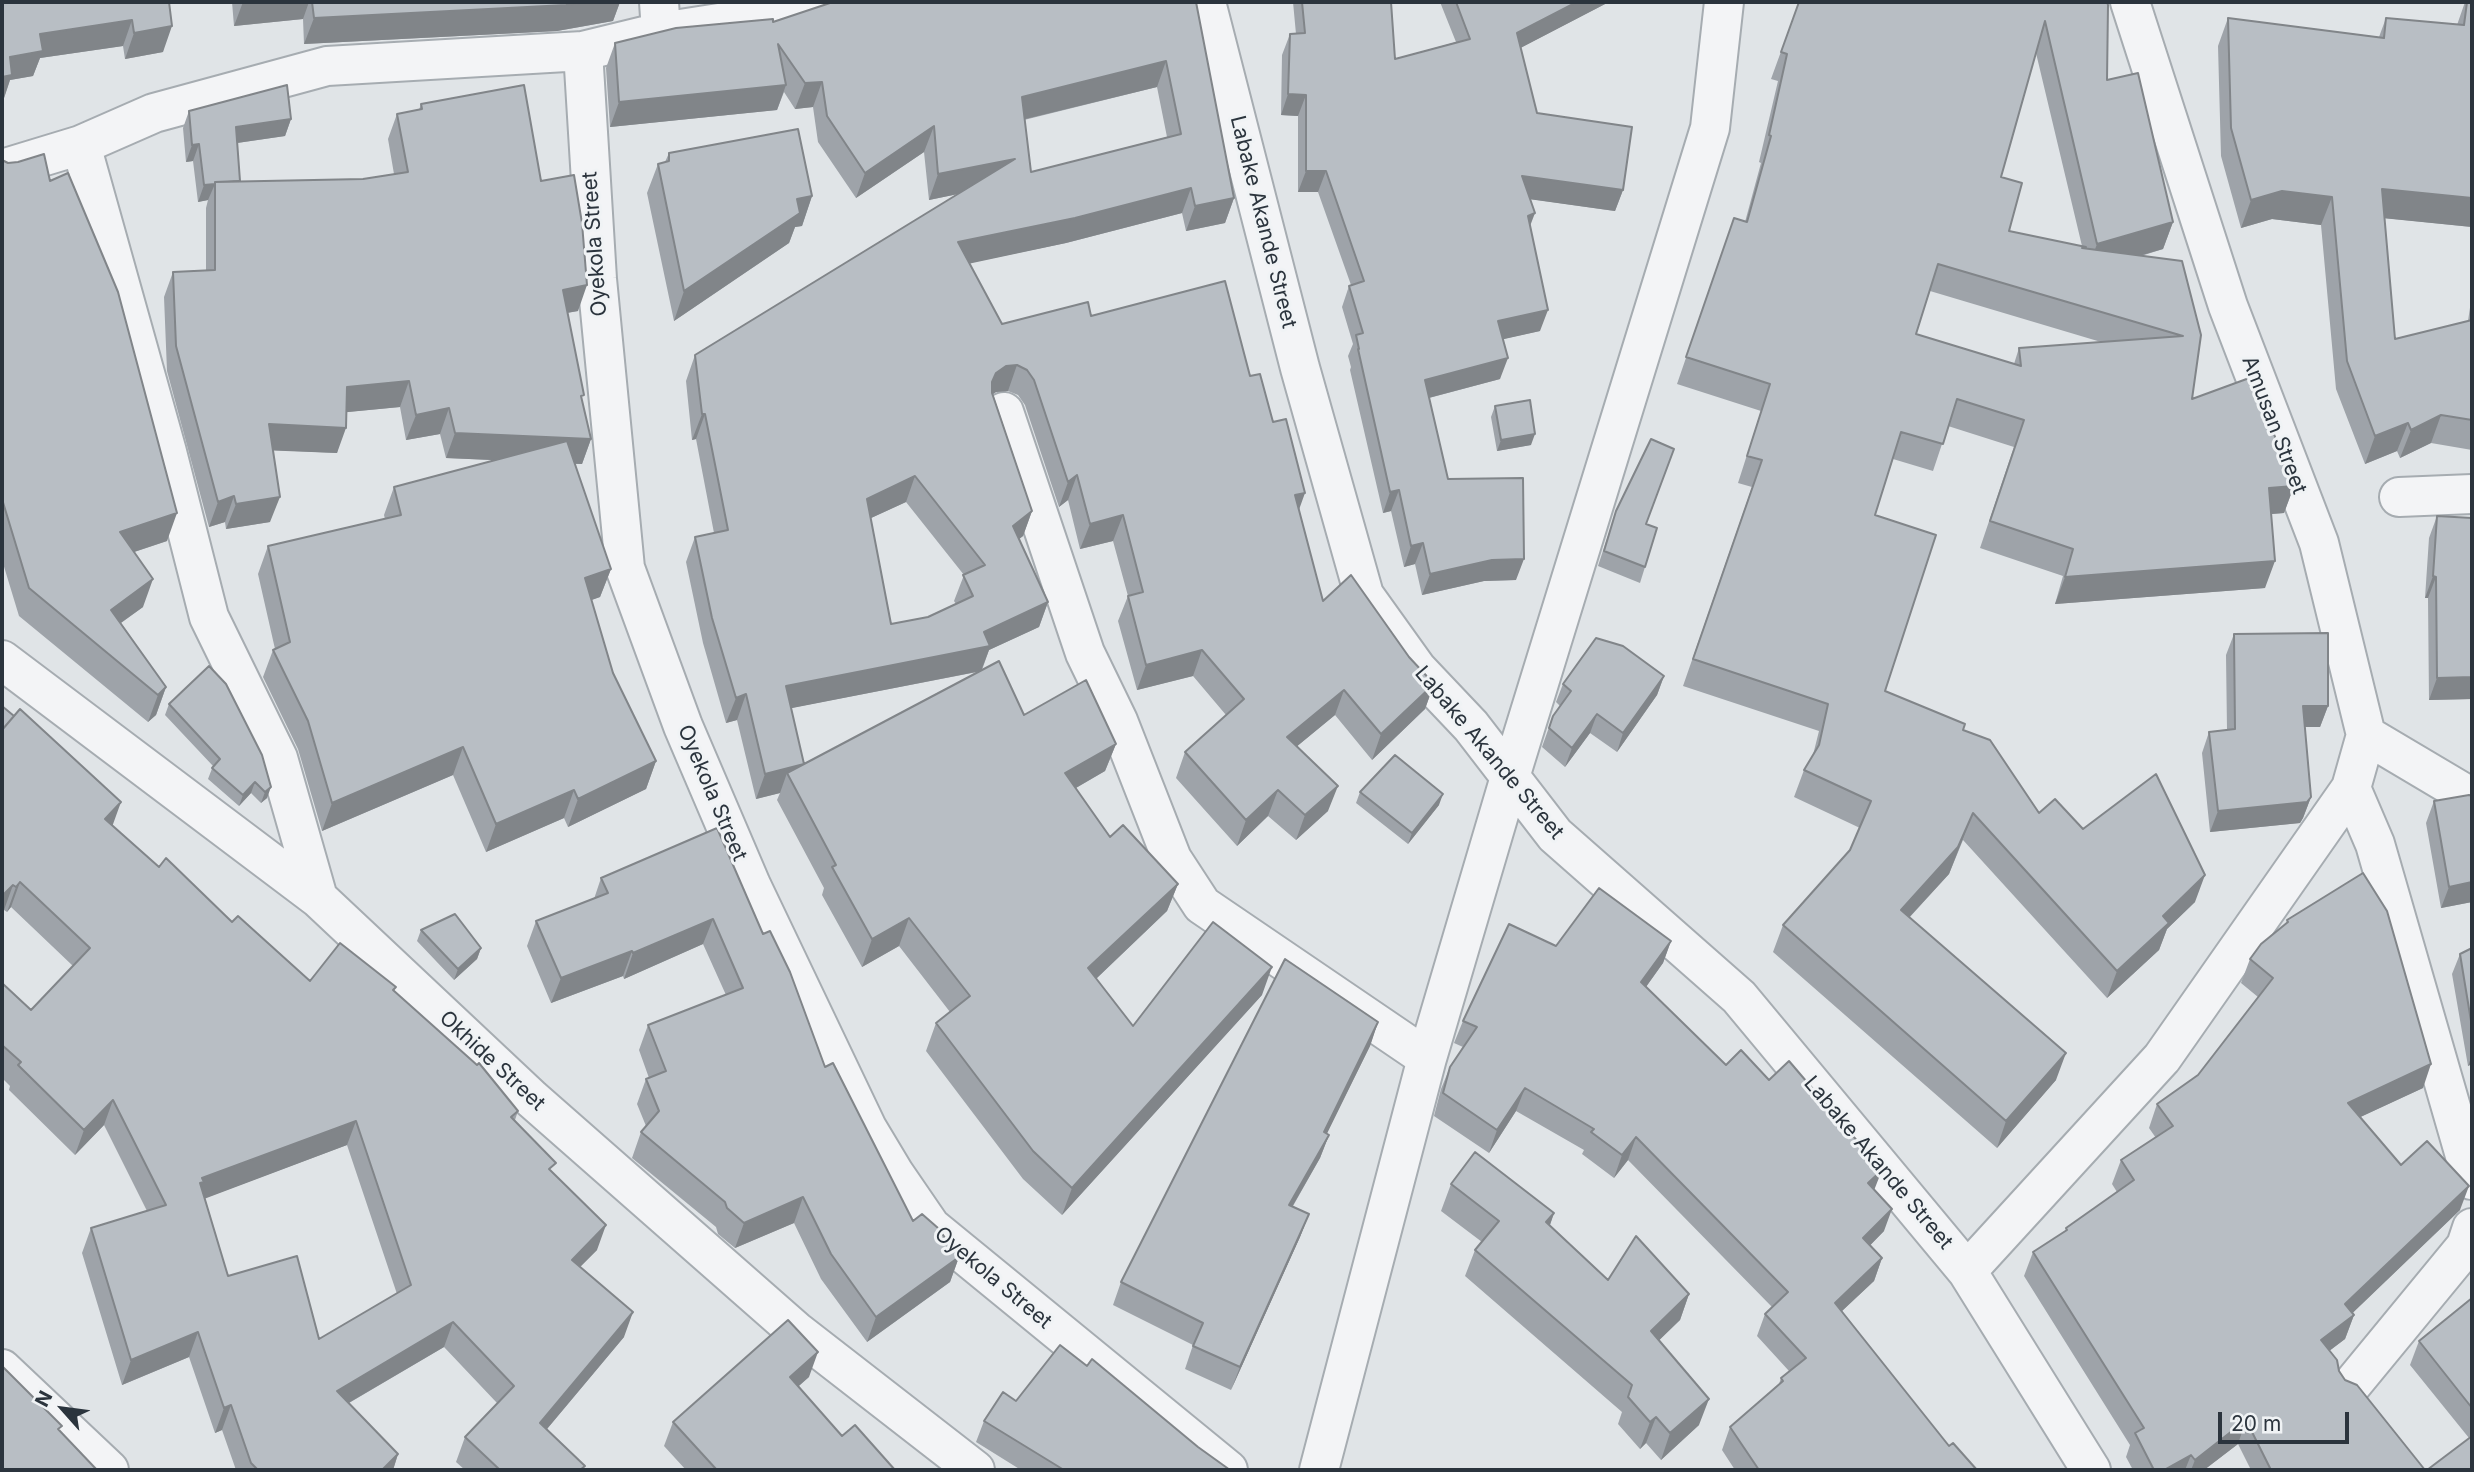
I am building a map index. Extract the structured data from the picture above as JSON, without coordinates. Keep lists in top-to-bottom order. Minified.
{"streets":{"street":["Labake Akande Street","Oyekola Street","Amusan Street","Okhide Street"]},"scale_bar":"20 m","north":"top left"}
